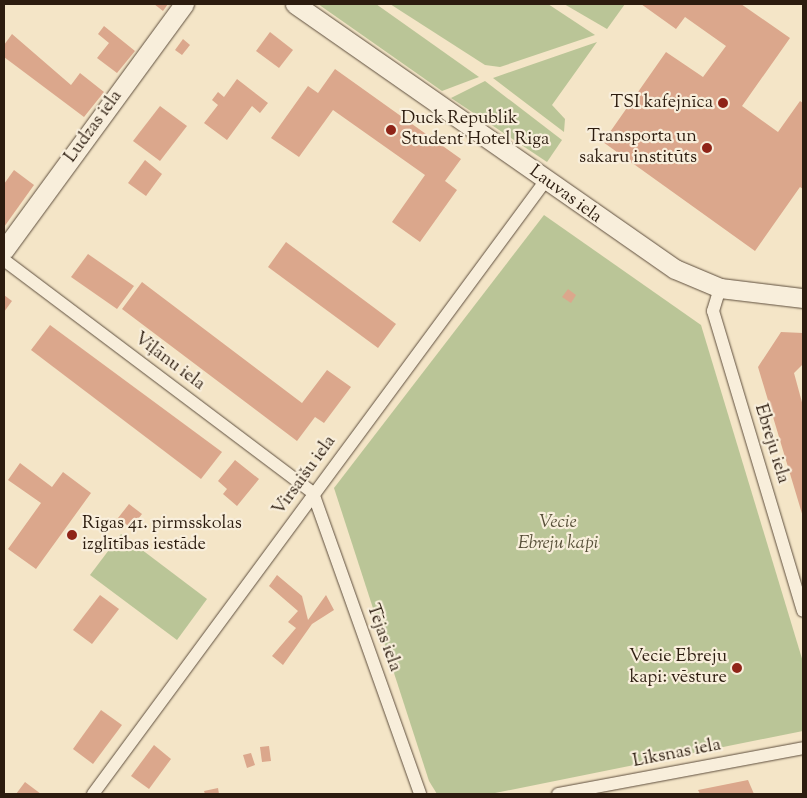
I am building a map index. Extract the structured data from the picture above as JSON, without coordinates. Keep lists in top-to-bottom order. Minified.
{"streets":{"street":["Ludzas iela","Lauvas iela","Viļānu iela","Ebreju iela","Virsaišu iela","Tējas iela","Līksnas iela"]},"crossings":[["Lauvas iela","Ebreju iela"],["Lauvas iela","Virsaišu iela"],["Viļānu iela","Virsaišu iela"],["Viļānu iela","Tējas iela"],["Virsaišu iela","Tējas iela"]],"parks":["Vecie Ebreju kapi"],"places":["TSI kafejnīca","Duck Republik Student Hotel Riga","Transporta un sakaru institūts","Rīgas 41. pirmsskolas izglītības iestāde","Vecie Ebreju kapi: vēsture"]}
